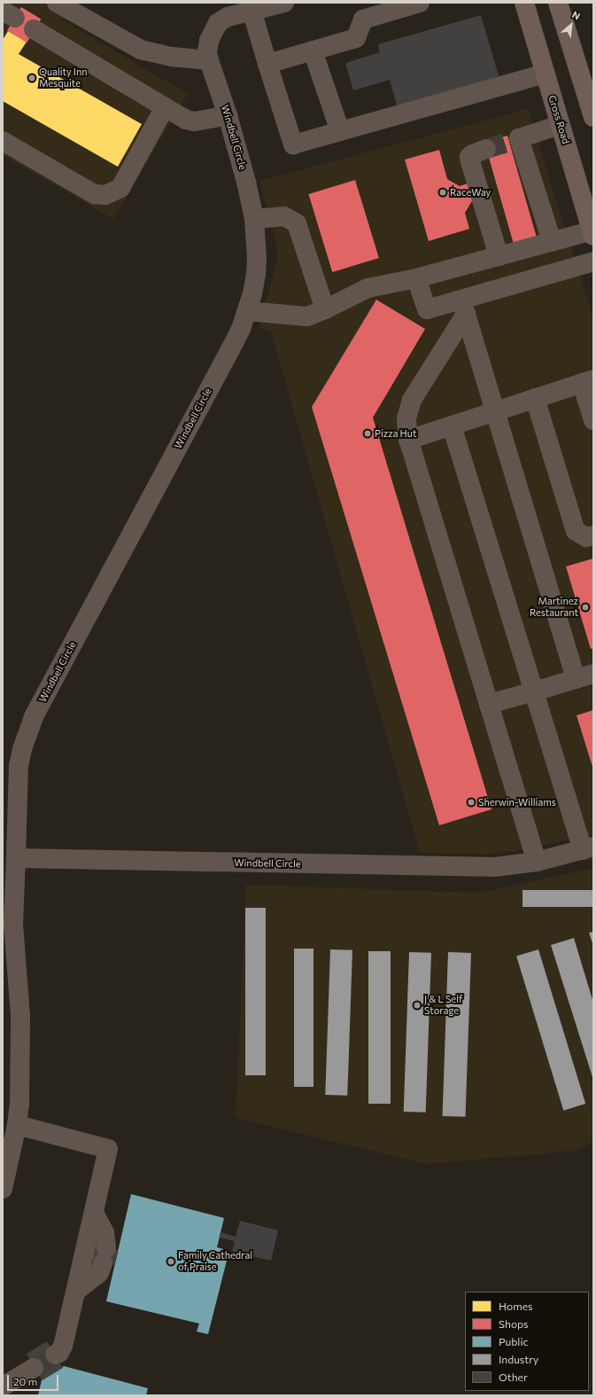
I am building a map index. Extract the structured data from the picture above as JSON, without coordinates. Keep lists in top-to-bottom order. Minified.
{"streets":{"main road":["Gross Road"],"street":["Windbell Circle"]},"places":["Quality Inn Mesquite","RaceWay","Pizza Hut","Martinez Restaurant","Sherwin-Williams","J & L Self Storage","Family Cathedral of Praise"],"legend":["Homes","Shops","Public","Industry","Other"],"scale_bar":"20 m","north":"top right"}
